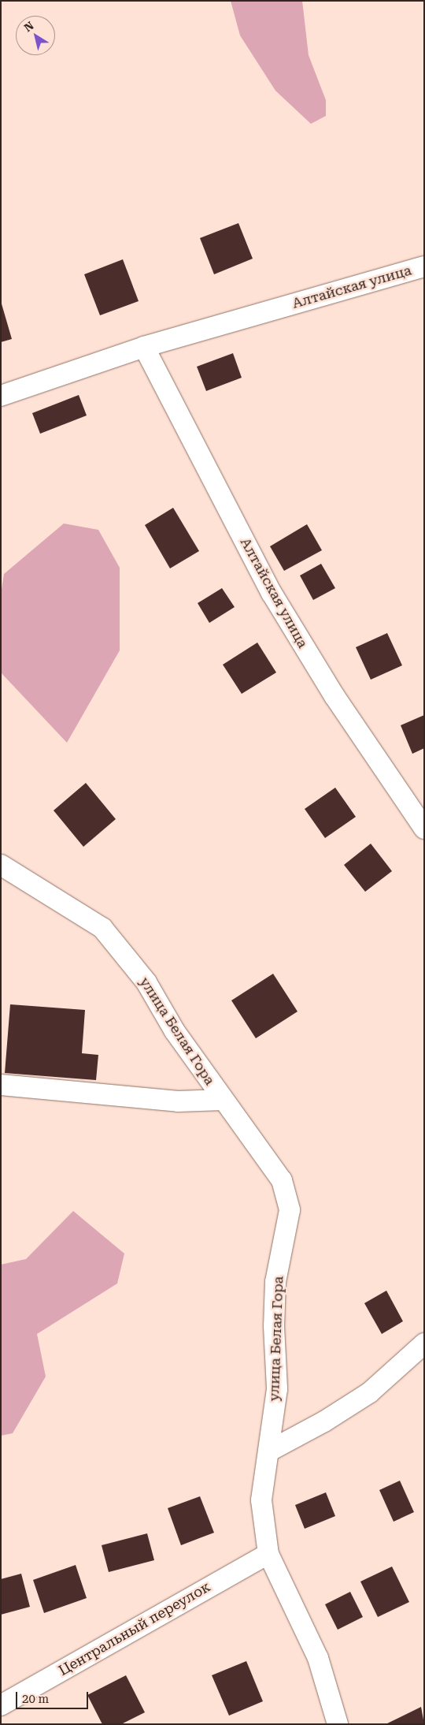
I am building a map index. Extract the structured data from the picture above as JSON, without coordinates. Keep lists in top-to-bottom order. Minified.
{"streets":{"street":["Алтайская улица","улица Белая Гора","Центральный переулок"]},"crossings":[["улица Белая Гора","Центральный переулок"]],"scale_bar":"20 m","north":"top left"}
